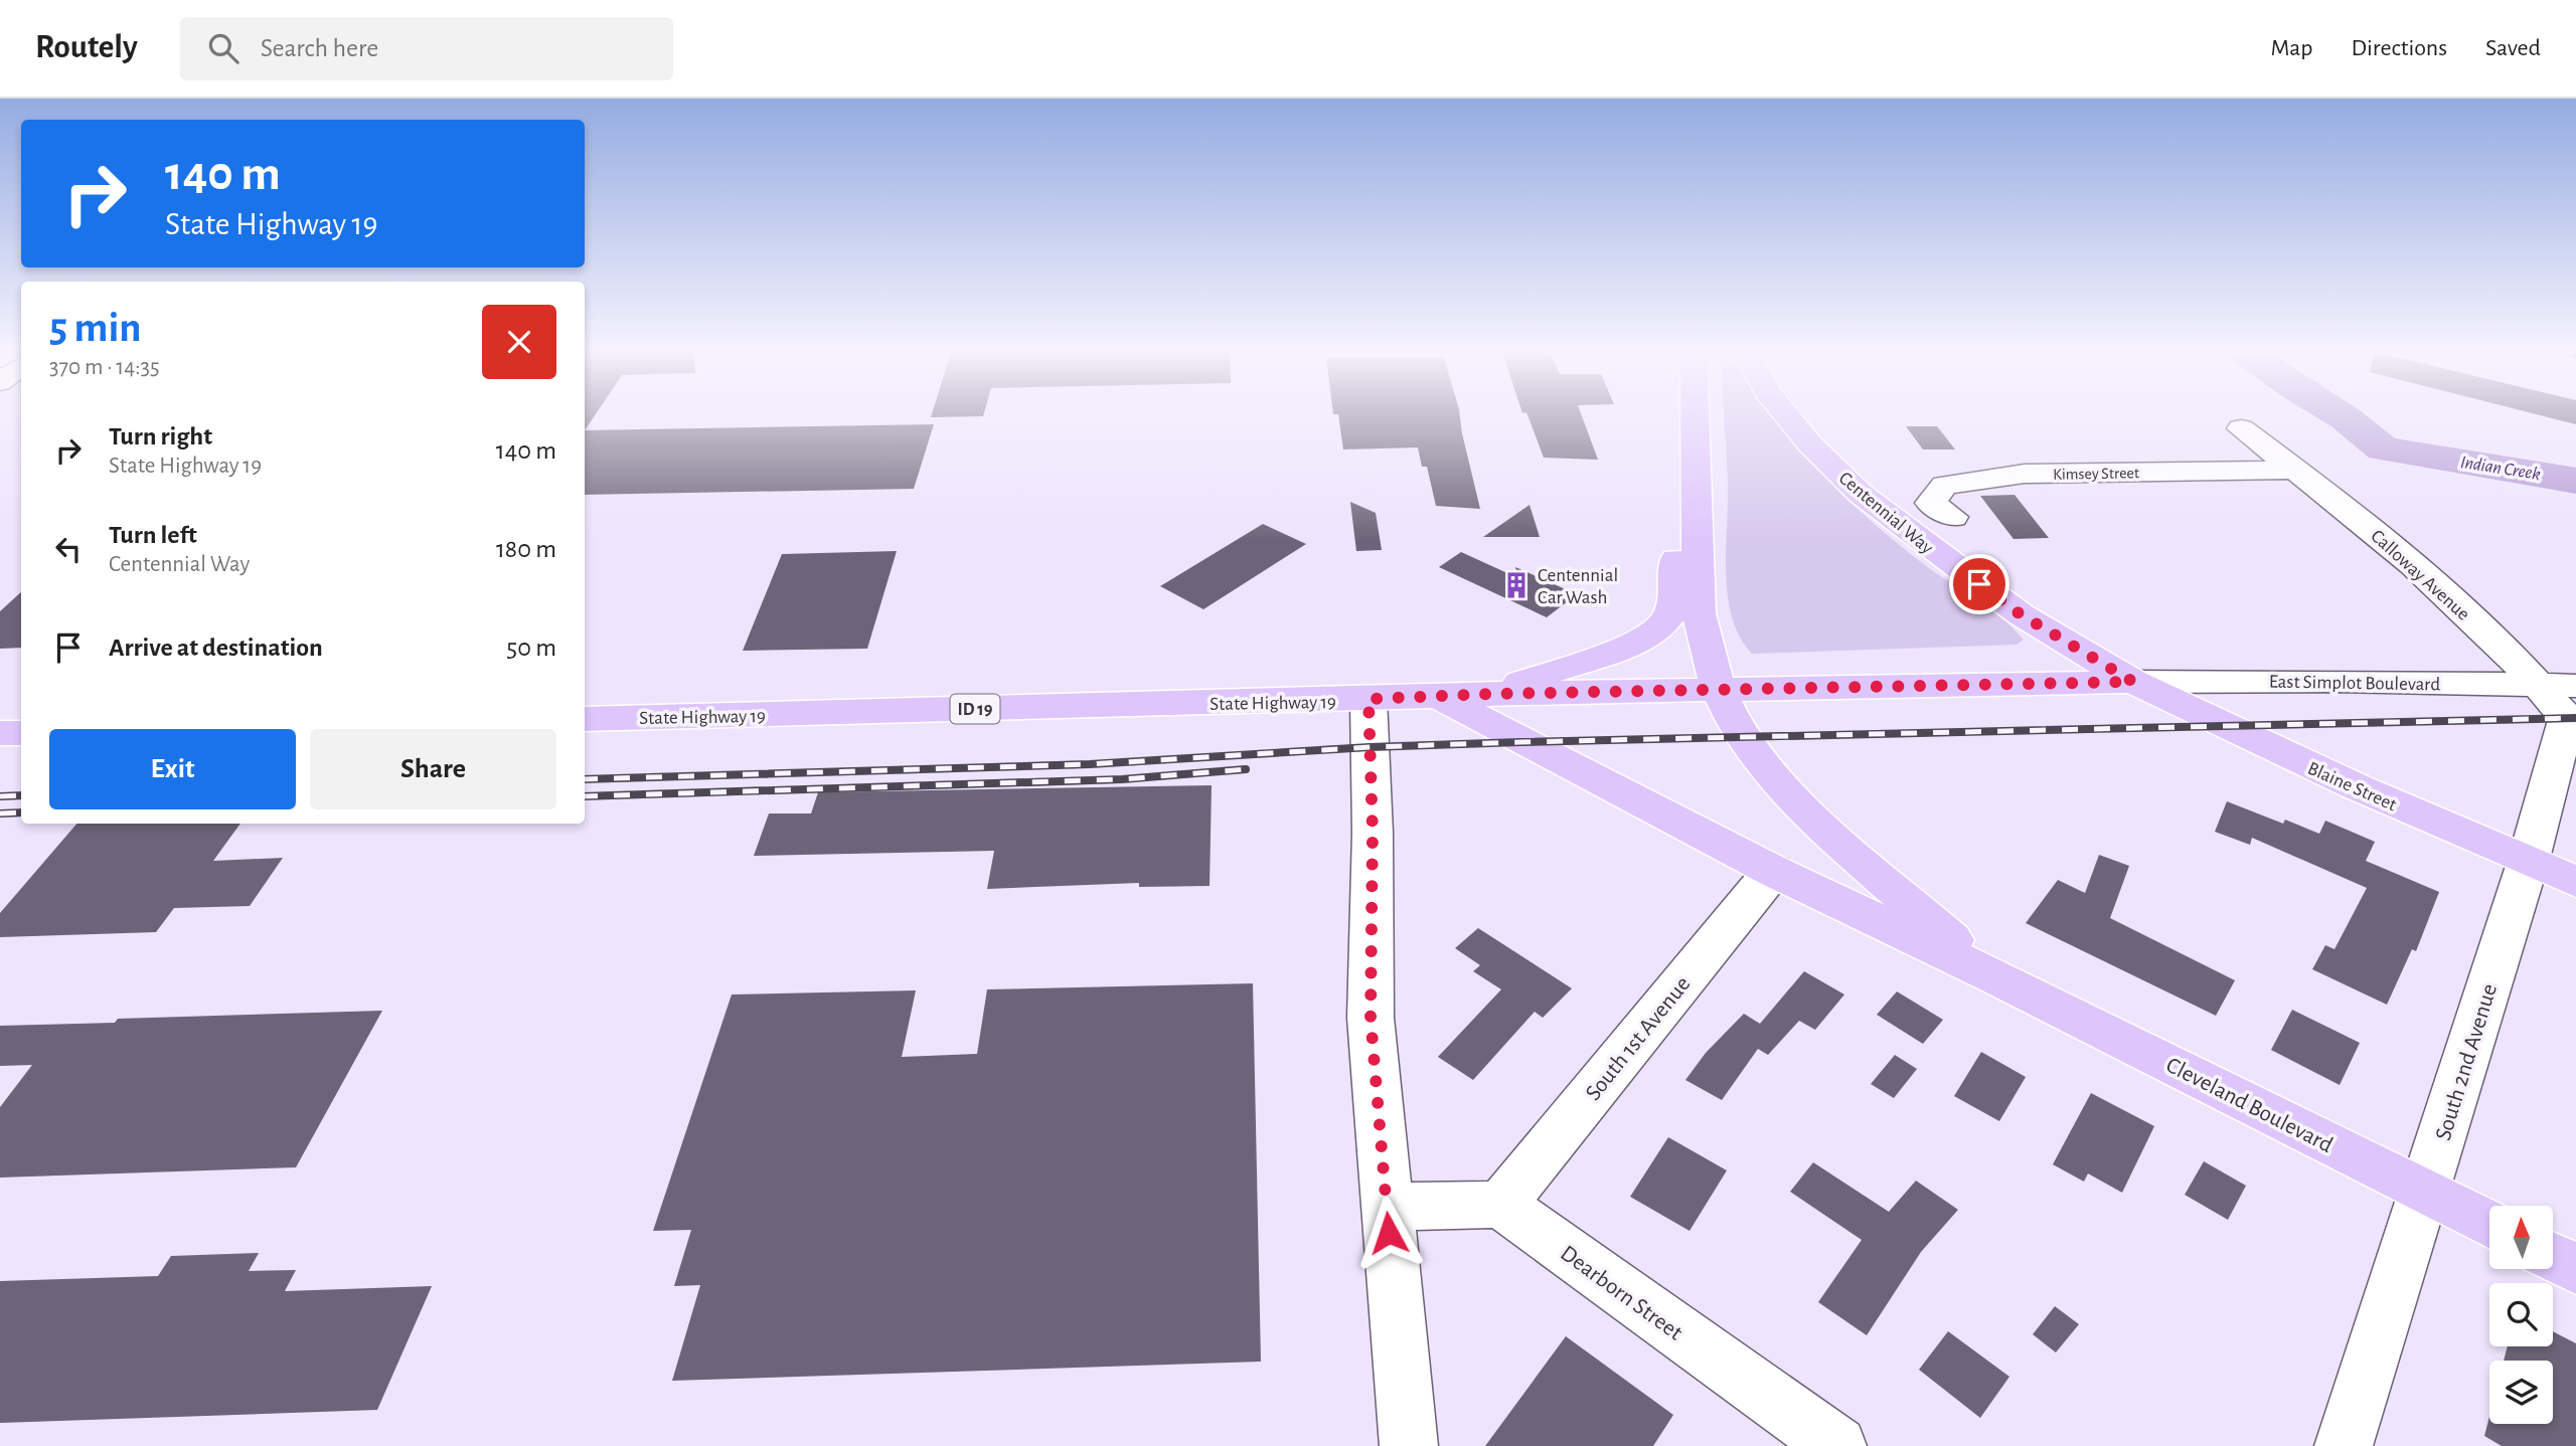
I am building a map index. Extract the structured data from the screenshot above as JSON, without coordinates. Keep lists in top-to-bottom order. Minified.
{"streets":{"main road":["Centennial Way","State Highway 19","ID 19","Blaine Street","Cleveland Boulevard"],"street":["Kimsey Street","Calloway Avenue","East Simplot Boulevard","South 1st Avenue","South 2nd Avenue","Dearborn Street"]},"crossings":[["Kimsey Street","Calloway Avenue"],["Centennial Way","East Simplot Boulevard"],["Centennial Way","State Highway 19"],["Centennial Way","Blaine Street"],["Calloway Avenue","East Simplot Boulevard"],["Calloway Avenue","South 2nd Avenue"],["East Simplot Boulevard","State Highway 19"],["East Simplot Boulevard","Blaine Street"],["East Simplot Boulevard","South 2nd Avenue"],["State Highway 19","Blaine Street"],["Blaine Street","South 2nd Avenue"],["South 1st Avenue","Dearborn Street"],["South 2nd Avenue","Cleveland Boulevard"]],"water":["Indian Creek"],"places":{"building":["Centennial Car Wash"]},"north":"top","page":{"header":"Routely","search":"Search here","nav":["Map","Directions","Saved"],"turn":["140 m","State Highway 19"],"heading":["5 min","370 m · 14:35"],"list":[{"name":"Turn right","note":"State Highway 19","value":"140 m"},{"name":"Turn left","note":"Centennial Way","value":"180 m"},{"name":"Arrive at destination","value":"50 m"}],"buttons":["Exit","Share"]}}
